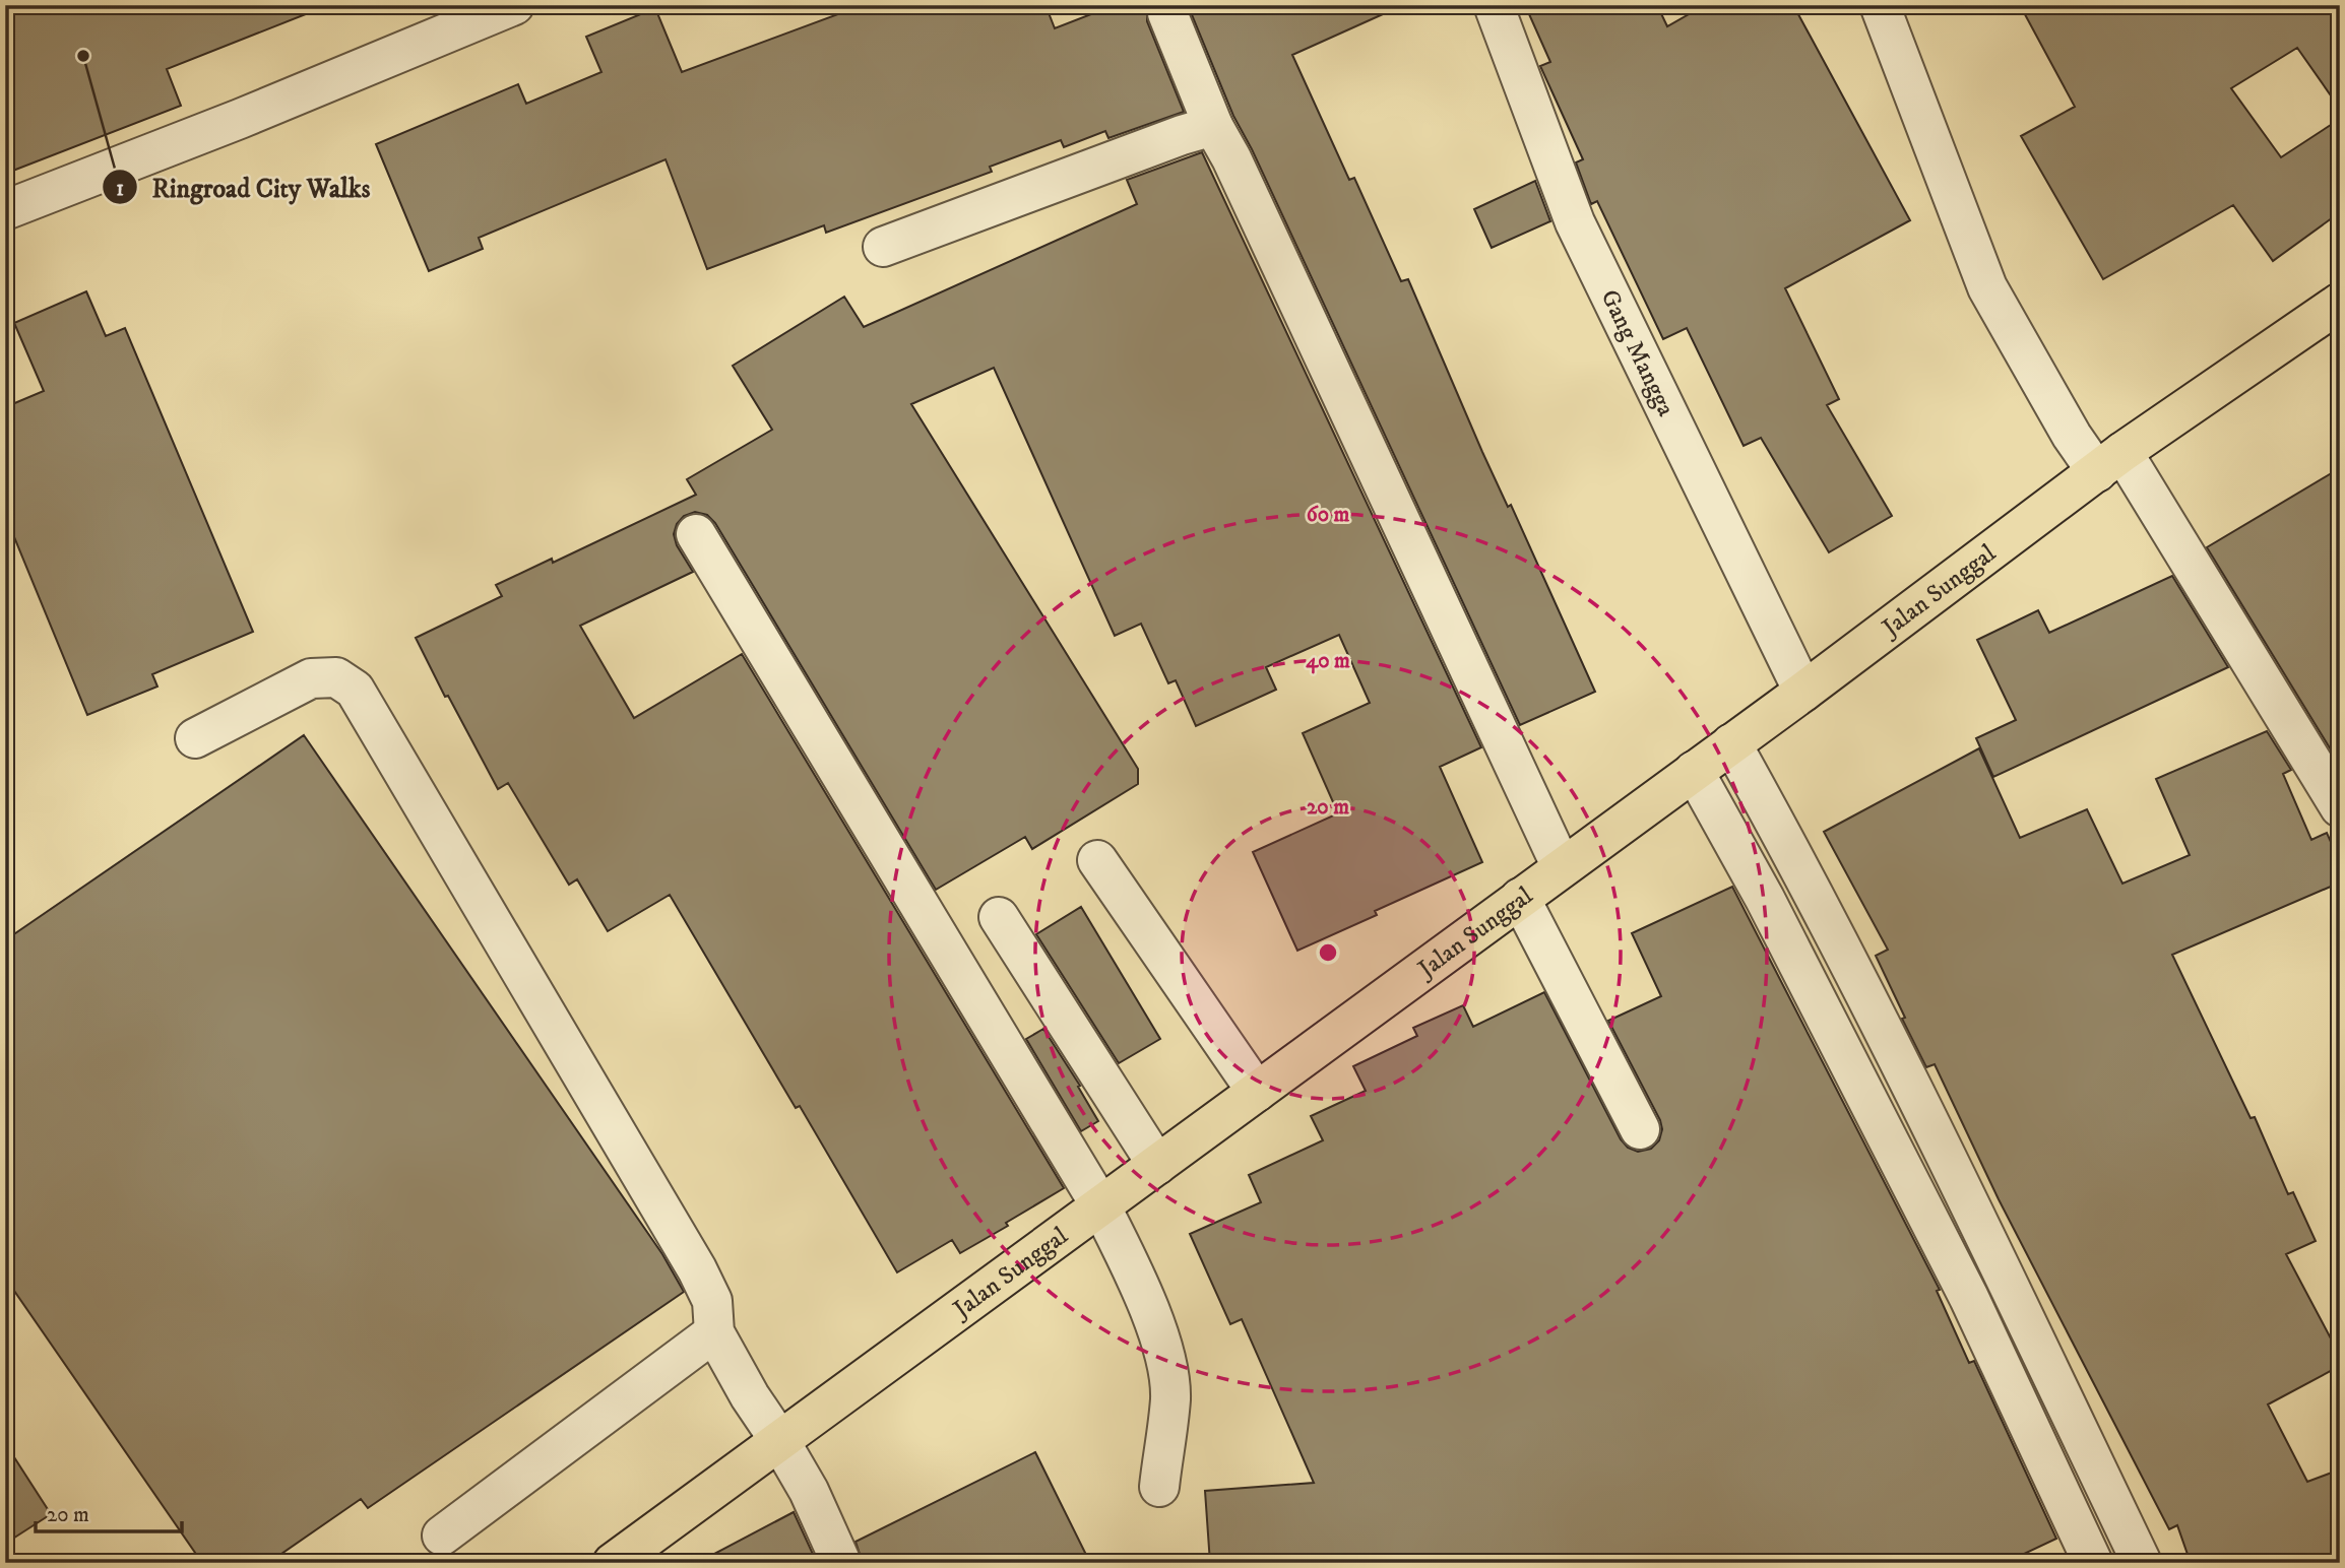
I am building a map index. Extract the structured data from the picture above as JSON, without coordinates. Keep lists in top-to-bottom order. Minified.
{"streets":{"main road":["Jalan Sunggal"],"street":["Gang Mangga"]},"crossings":[["Gang Mangga","Jalan Sunggal"]],"places":["Ringroad City Walks"],"scale_bar":"20 m","rings":["60 m","40 m","20 m"]}
